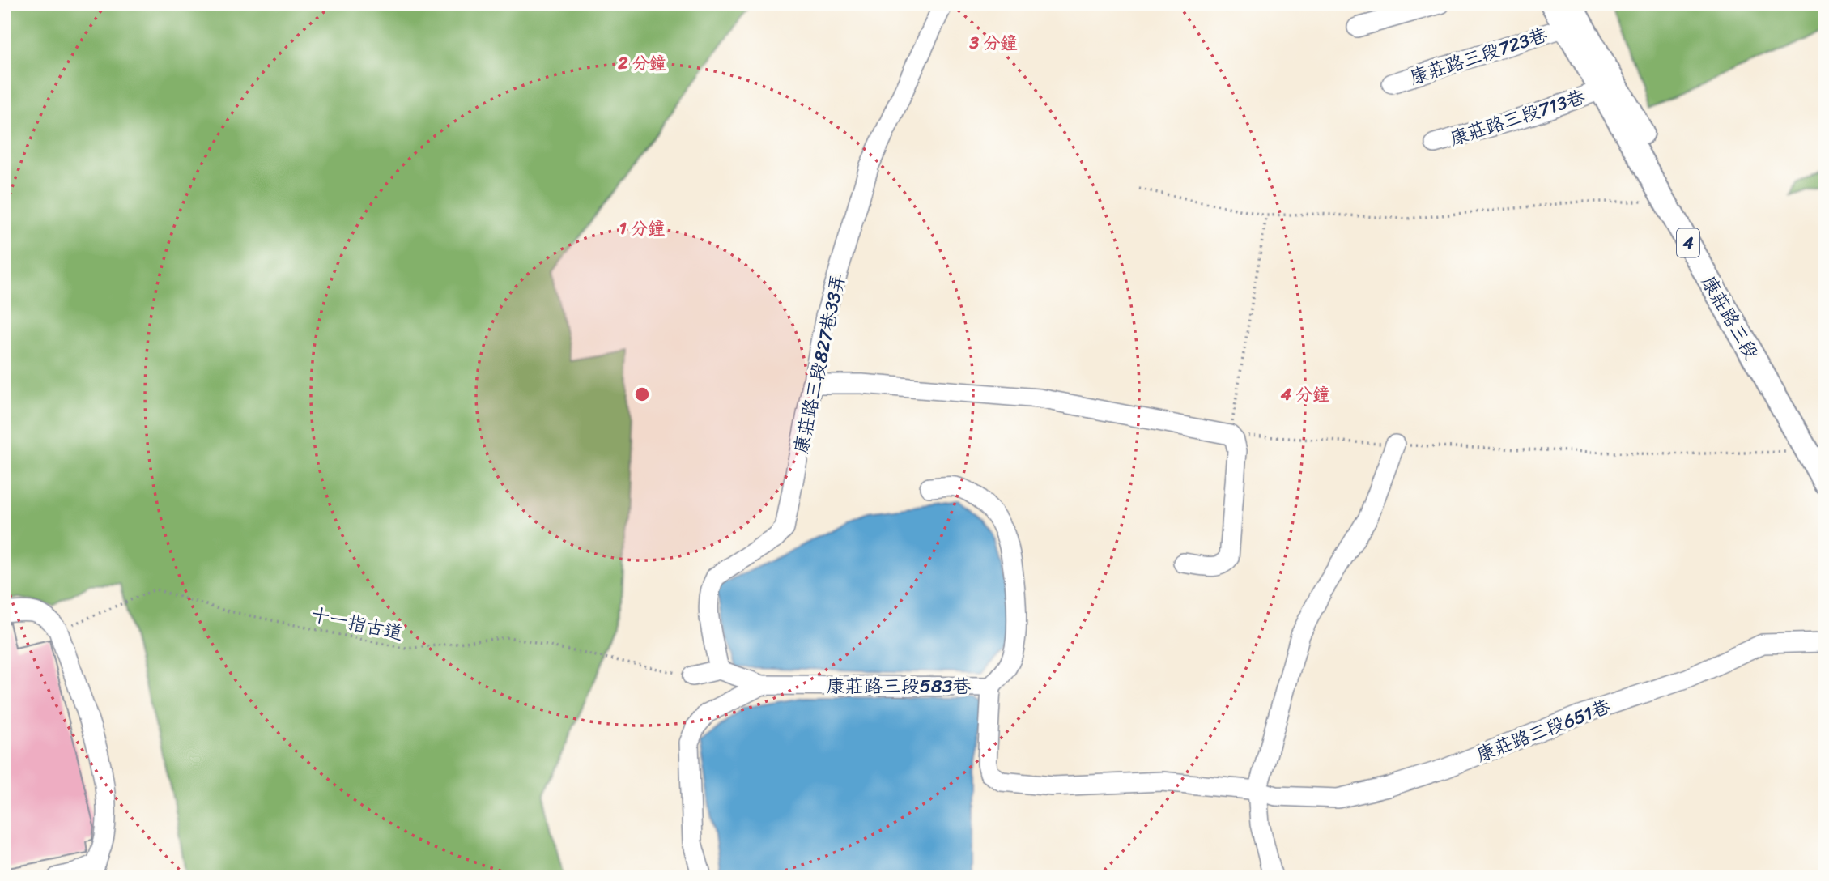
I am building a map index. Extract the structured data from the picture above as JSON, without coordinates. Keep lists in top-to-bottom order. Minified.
{"streets":{"main road":["4","康莊路三段"],"lane":["康莊路三段723巷","康莊路三段713巷","康莊路三段827巷33弄","康莊路三段583巷","康莊路三段651巷"],"path":["十一指古道"]},"crossings":[["康莊路三段723巷","康莊路三段"],["康莊路三段713巷","康莊路三段"],["康莊路三段583巷","康莊路三段651巷"]],"rings":["3 分鐘","2 分鐘","1 分鐘","4 分鐘"]}
